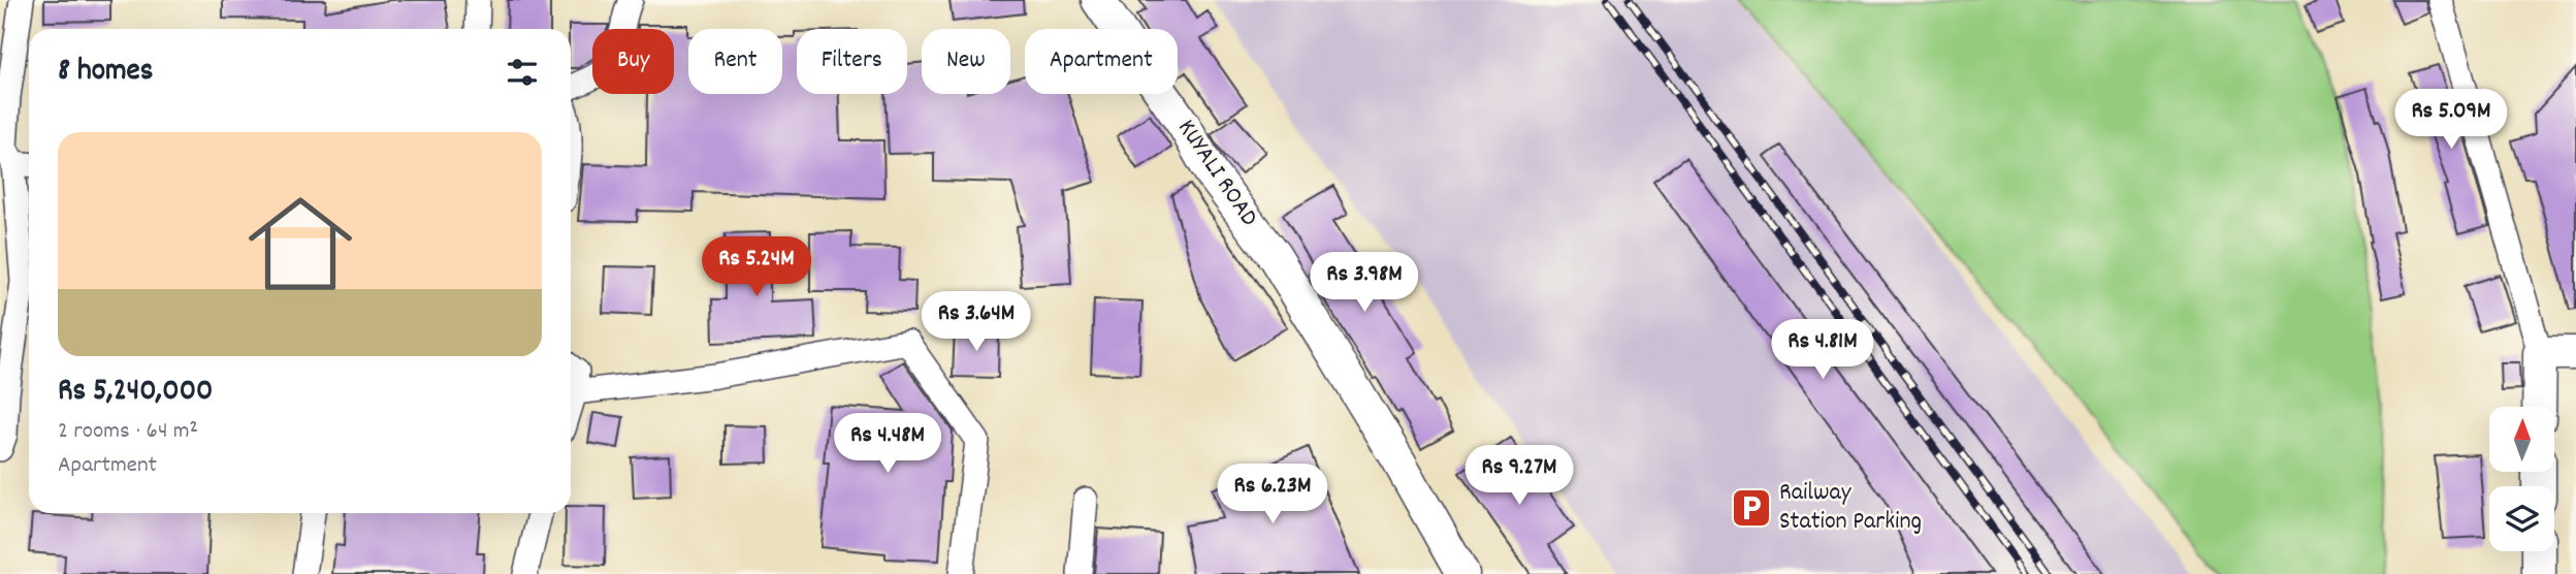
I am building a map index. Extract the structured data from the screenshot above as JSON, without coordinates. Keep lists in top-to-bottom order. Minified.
{"streets":{"main road":["KUYALI ROAD"]},"places":{"parking":["Railway Station Parking"]},"north":"top","page":{"chip":["Buy","Rent","Filters","New","Apartment"],"heading":"8 homes","price":["Rs 5.09M","Rs 5.24M","Rs 3.98M","Rs 3.64M","Rs 4.81M","Rs 4.48M","Rs 9.27M","Rs 6.23M"],"list":[{"name":"Rs 5,240,000","note":"2 rooms · 64 m² · Apartment"}]}}
